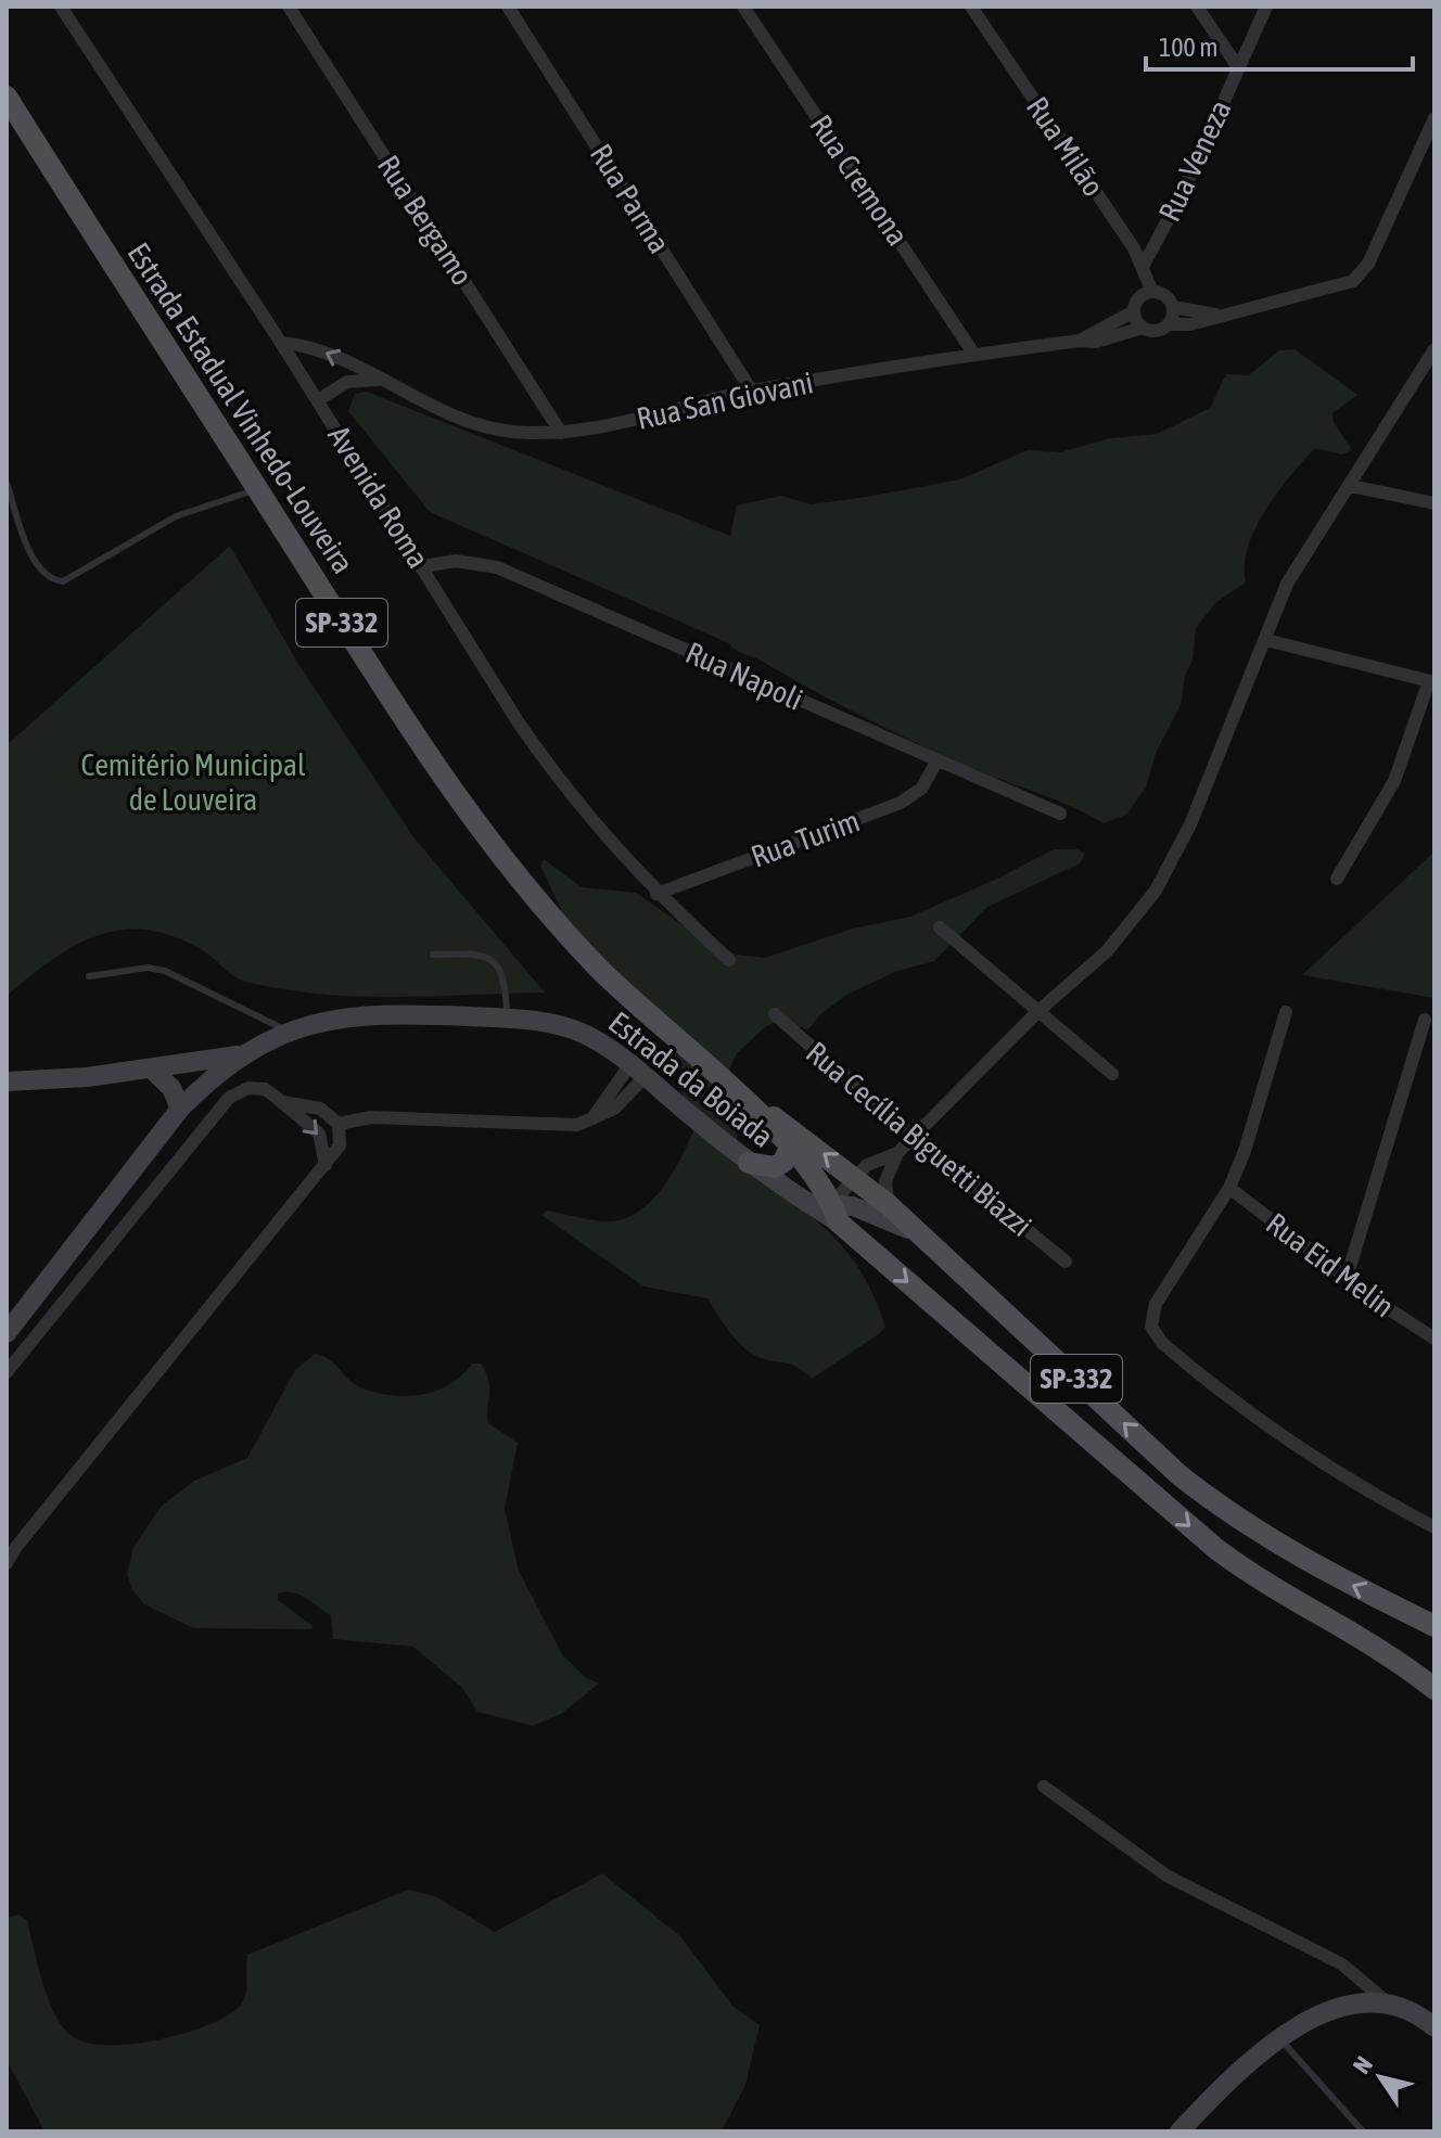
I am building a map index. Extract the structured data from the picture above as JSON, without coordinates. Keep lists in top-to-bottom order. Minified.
{"streets":{"main road":["Estrada Estadual Vinhedo-Louveira","SP-332","Estrada da Boiada"],"street":["Rua Milão","Rua Veneza","Rua Cremona","Rua Parma","Rua Bergamo","Rua San Giovani","Avenida Roma","Rua Napoli","Rua Turim","Rua Cecília Biguetti Biazzi","Rua Eid Melin"]},"crossings":[["Rua Milão","Rua Veneza"],["Rua Milão","Rua San Giovani"],["Rua Cremona","Rua San Giovani"],["Rua Parma","Rua San Giovani"],["Rua Bergamo","Rua San Giovani"],["Rua San Giovani","Avenida Roma"],["Estrada Estadual Vinhedo-Louveira","SP-332"],["Avenida Roma","Rua Napoli"],["Avenida Roma","Rua Turim"],["SP-332","Estrada da Boiada"],["Rua Napoli","Rua Turim"]],"parks":["Cemitério Municipal de Louveira"],"scale_bar":"100 m","north":"top left"}
